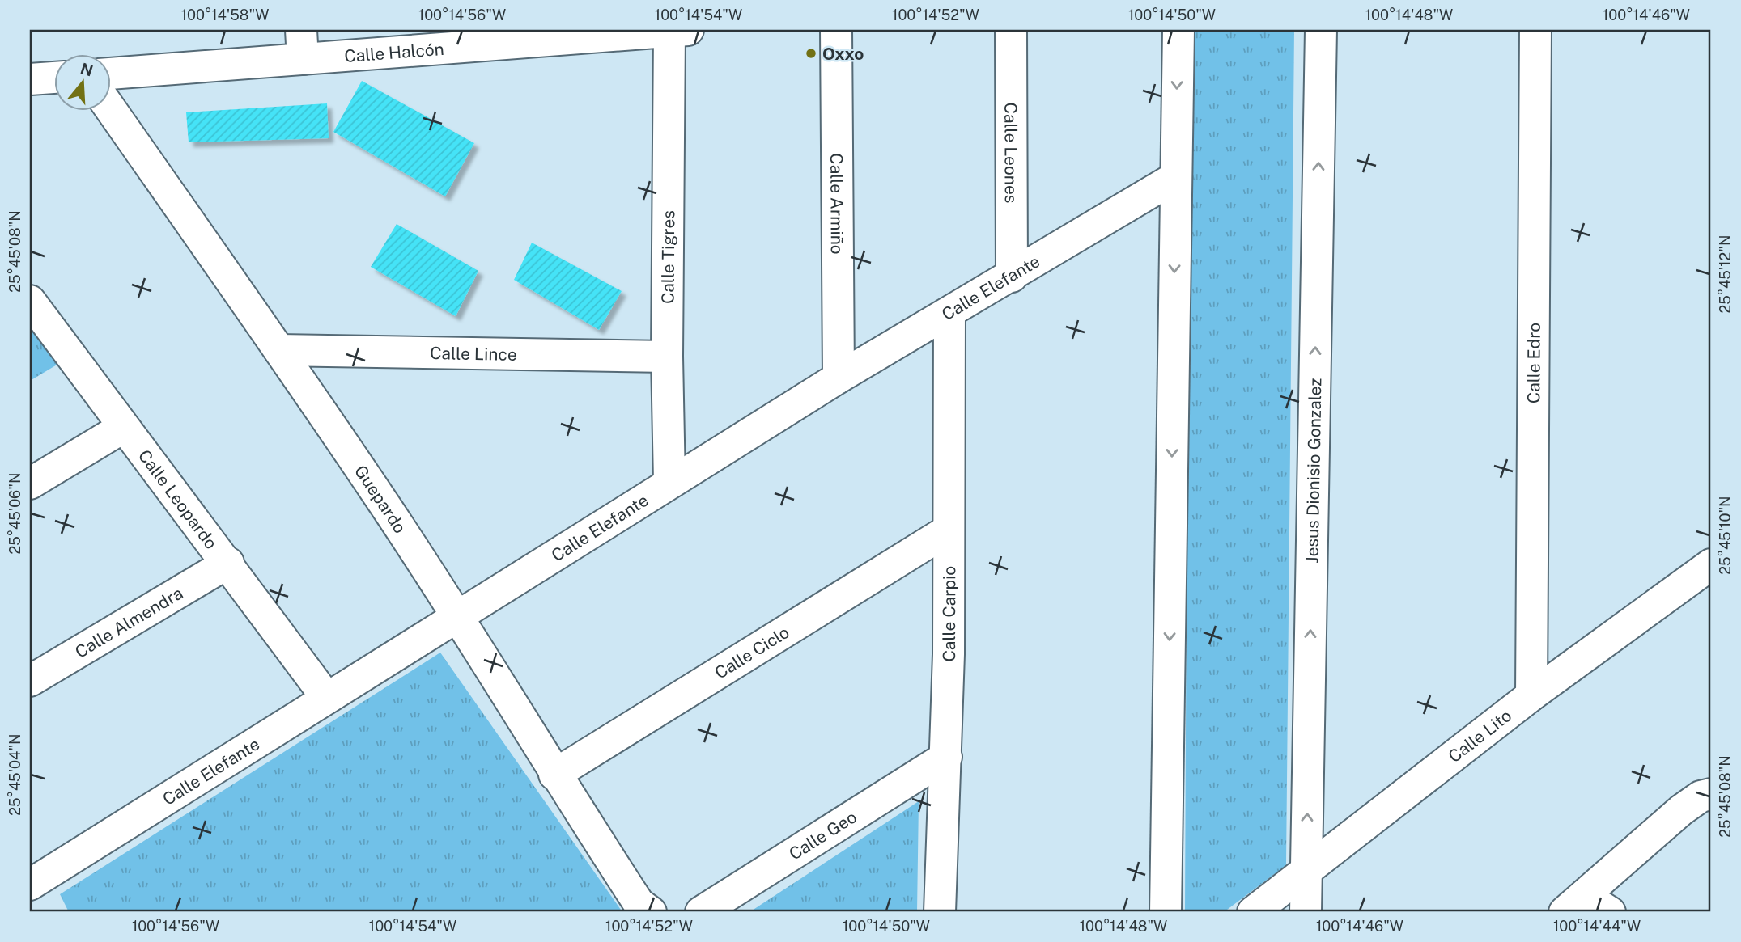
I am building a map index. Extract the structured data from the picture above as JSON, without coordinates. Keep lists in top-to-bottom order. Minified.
{"streets":{"street":["Calle Halcón","Calle Leones","Calle Armiño","Calle Tigres","Calle Elefante","Calle Lince","Calle Edro","Jesus Dionisio Gonzalez","Calle Leopardo","Guepardo","Calle Carpio","Calle Almendra","Calle Ciclo","Calle Lito","Calle Geo"]},"crossings":[["Calle Halcón","Calle Tigres"],["Calle Leones","Calle Elefante"],["Calle Armiño","Calle Elefante"],["Calle Tigres","Calle Elefante"],["Calle Tigres","Calle Lince"],["Calle Elefante","Calle Leopardo"],["Calle Elefante","Guepardo"],["Calle Elefante","Calle Carpio"],["Calle Lince","Guepardo"],["Calle Edro","Calle Lito"],["Jesus Dionisio Gonzalez","Calle Lito"],["Calle Leopardo","Calle Almendra"],["Guepardo","Calle Ciclo"],["Calle Carpio","Calle Ciclo"],["Calle Carpio","Calle Geo"]],"places":["Oxxo"],"north":"top","coordinates":["100°14'58\"W","100°14'56\"W","100°14'54\"W","100°14'52\"W","100°14'50\"W","100°14'48\"W","100°14'46\"W","25°45'08\"N","25°45'12\"N","25°45'06\"N","25°45'10\"N","25°45'04\"N","100°14'44\"W"]}
